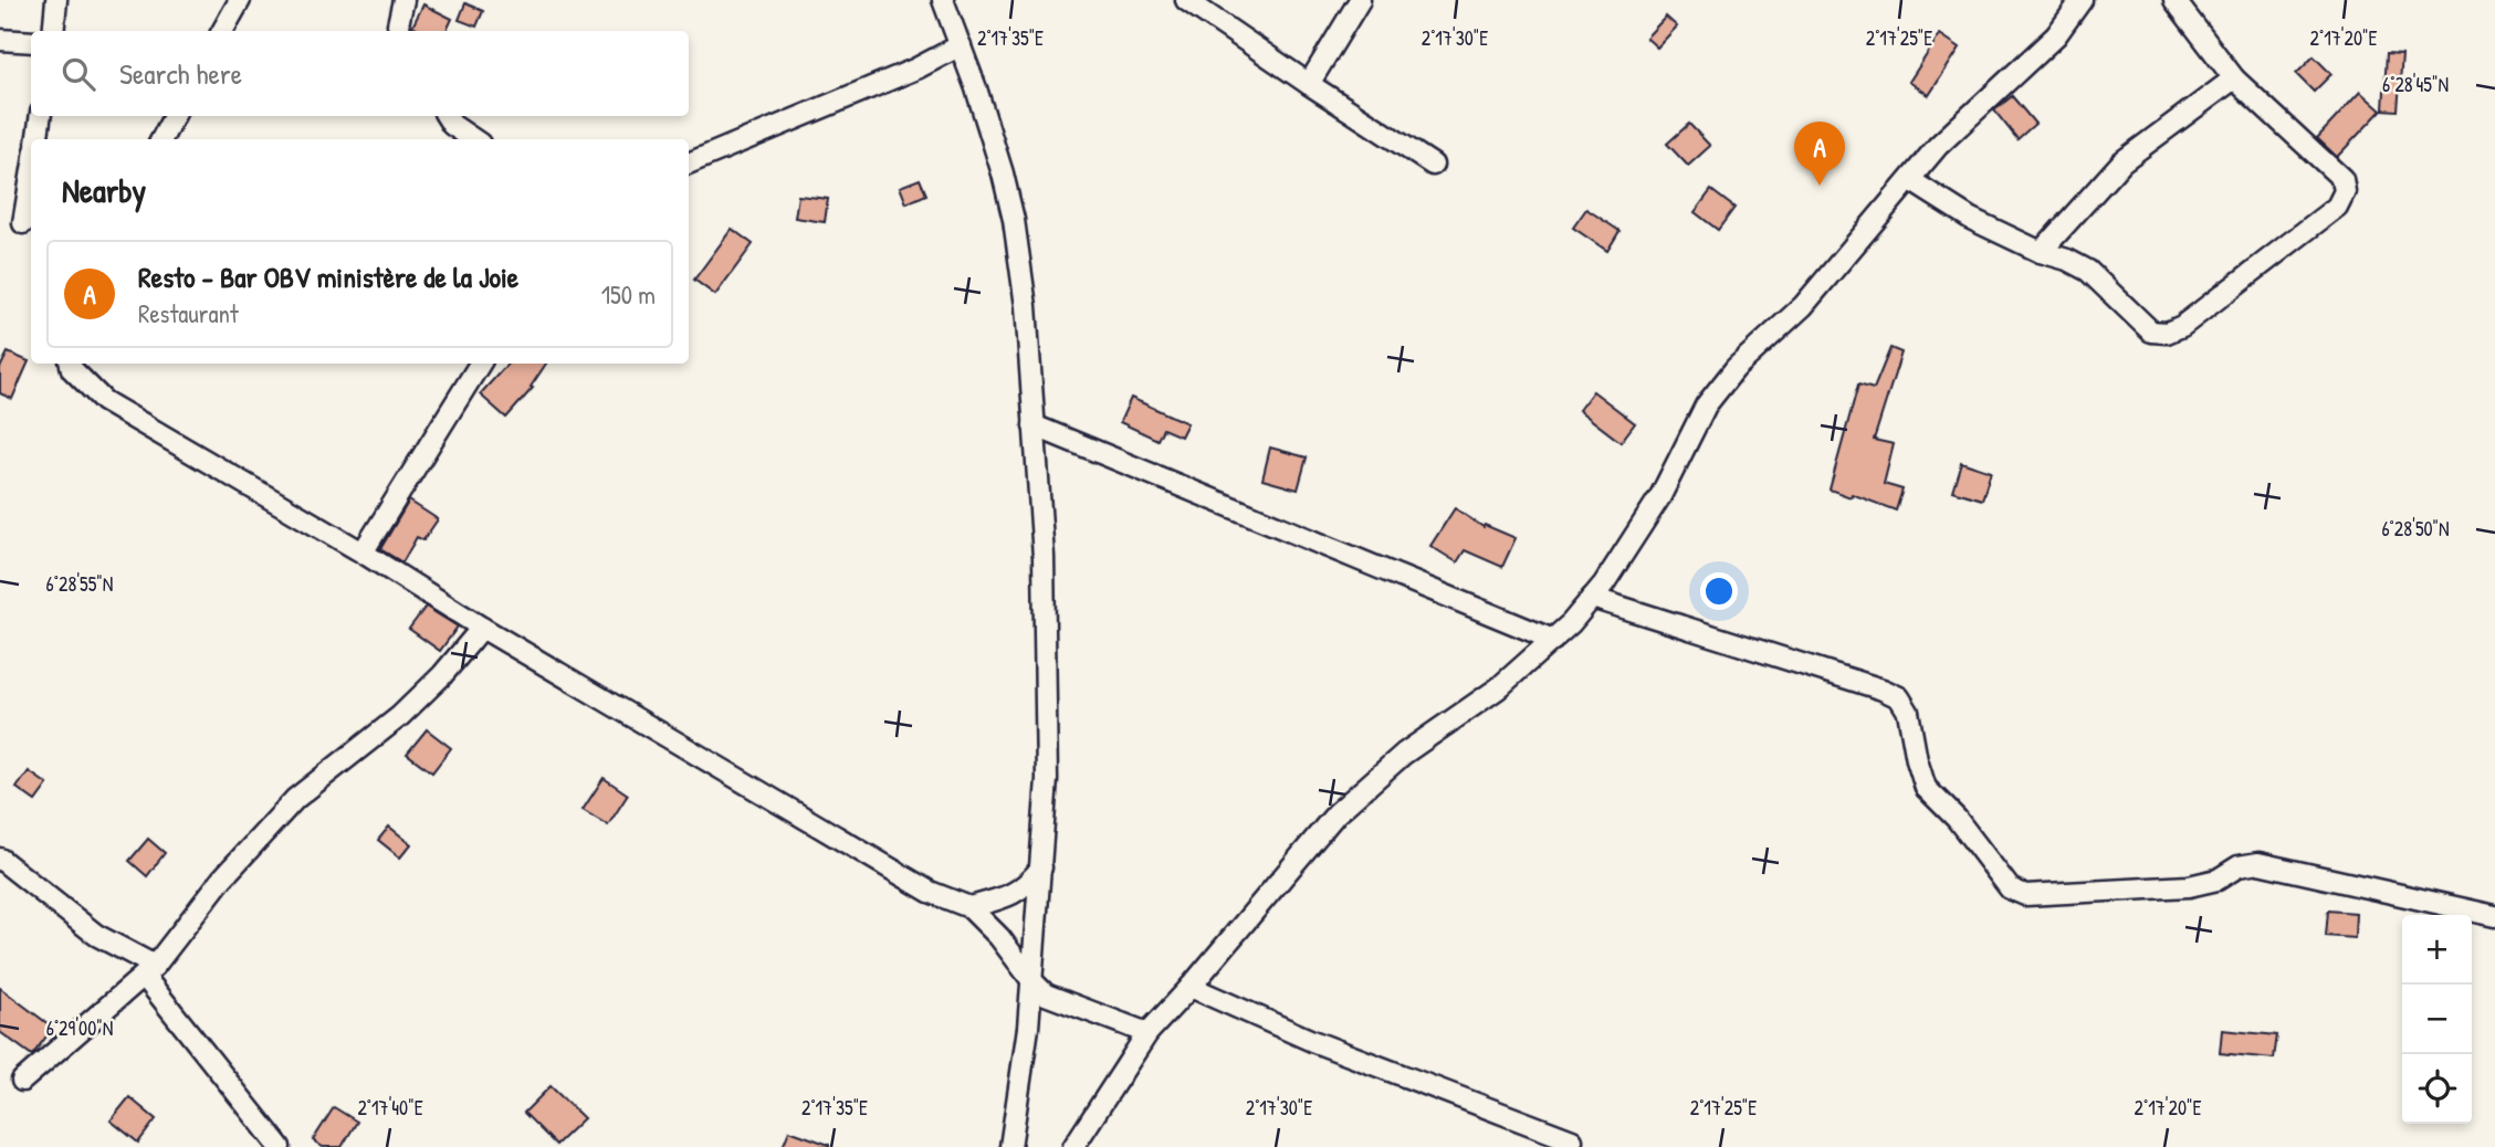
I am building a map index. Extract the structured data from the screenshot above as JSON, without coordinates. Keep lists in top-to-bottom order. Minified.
{"page":{"search":"Search here","pins":"A","heading":"Nearby","list":[{"mark":"A","name":"Resto - Bar OBV ministère de la Joie","note":"Restaurant","value":"150 m"}],"map_buttons":["+","−"]},"coordinates":["2°17'35\"E","2°17'30\"E","2°17'25\"E","2°17'20\"E","6°28'45\"N","6°28'50\"N","6°28'55\"N","6°29'00\"N","2°17'40\"E"]}
